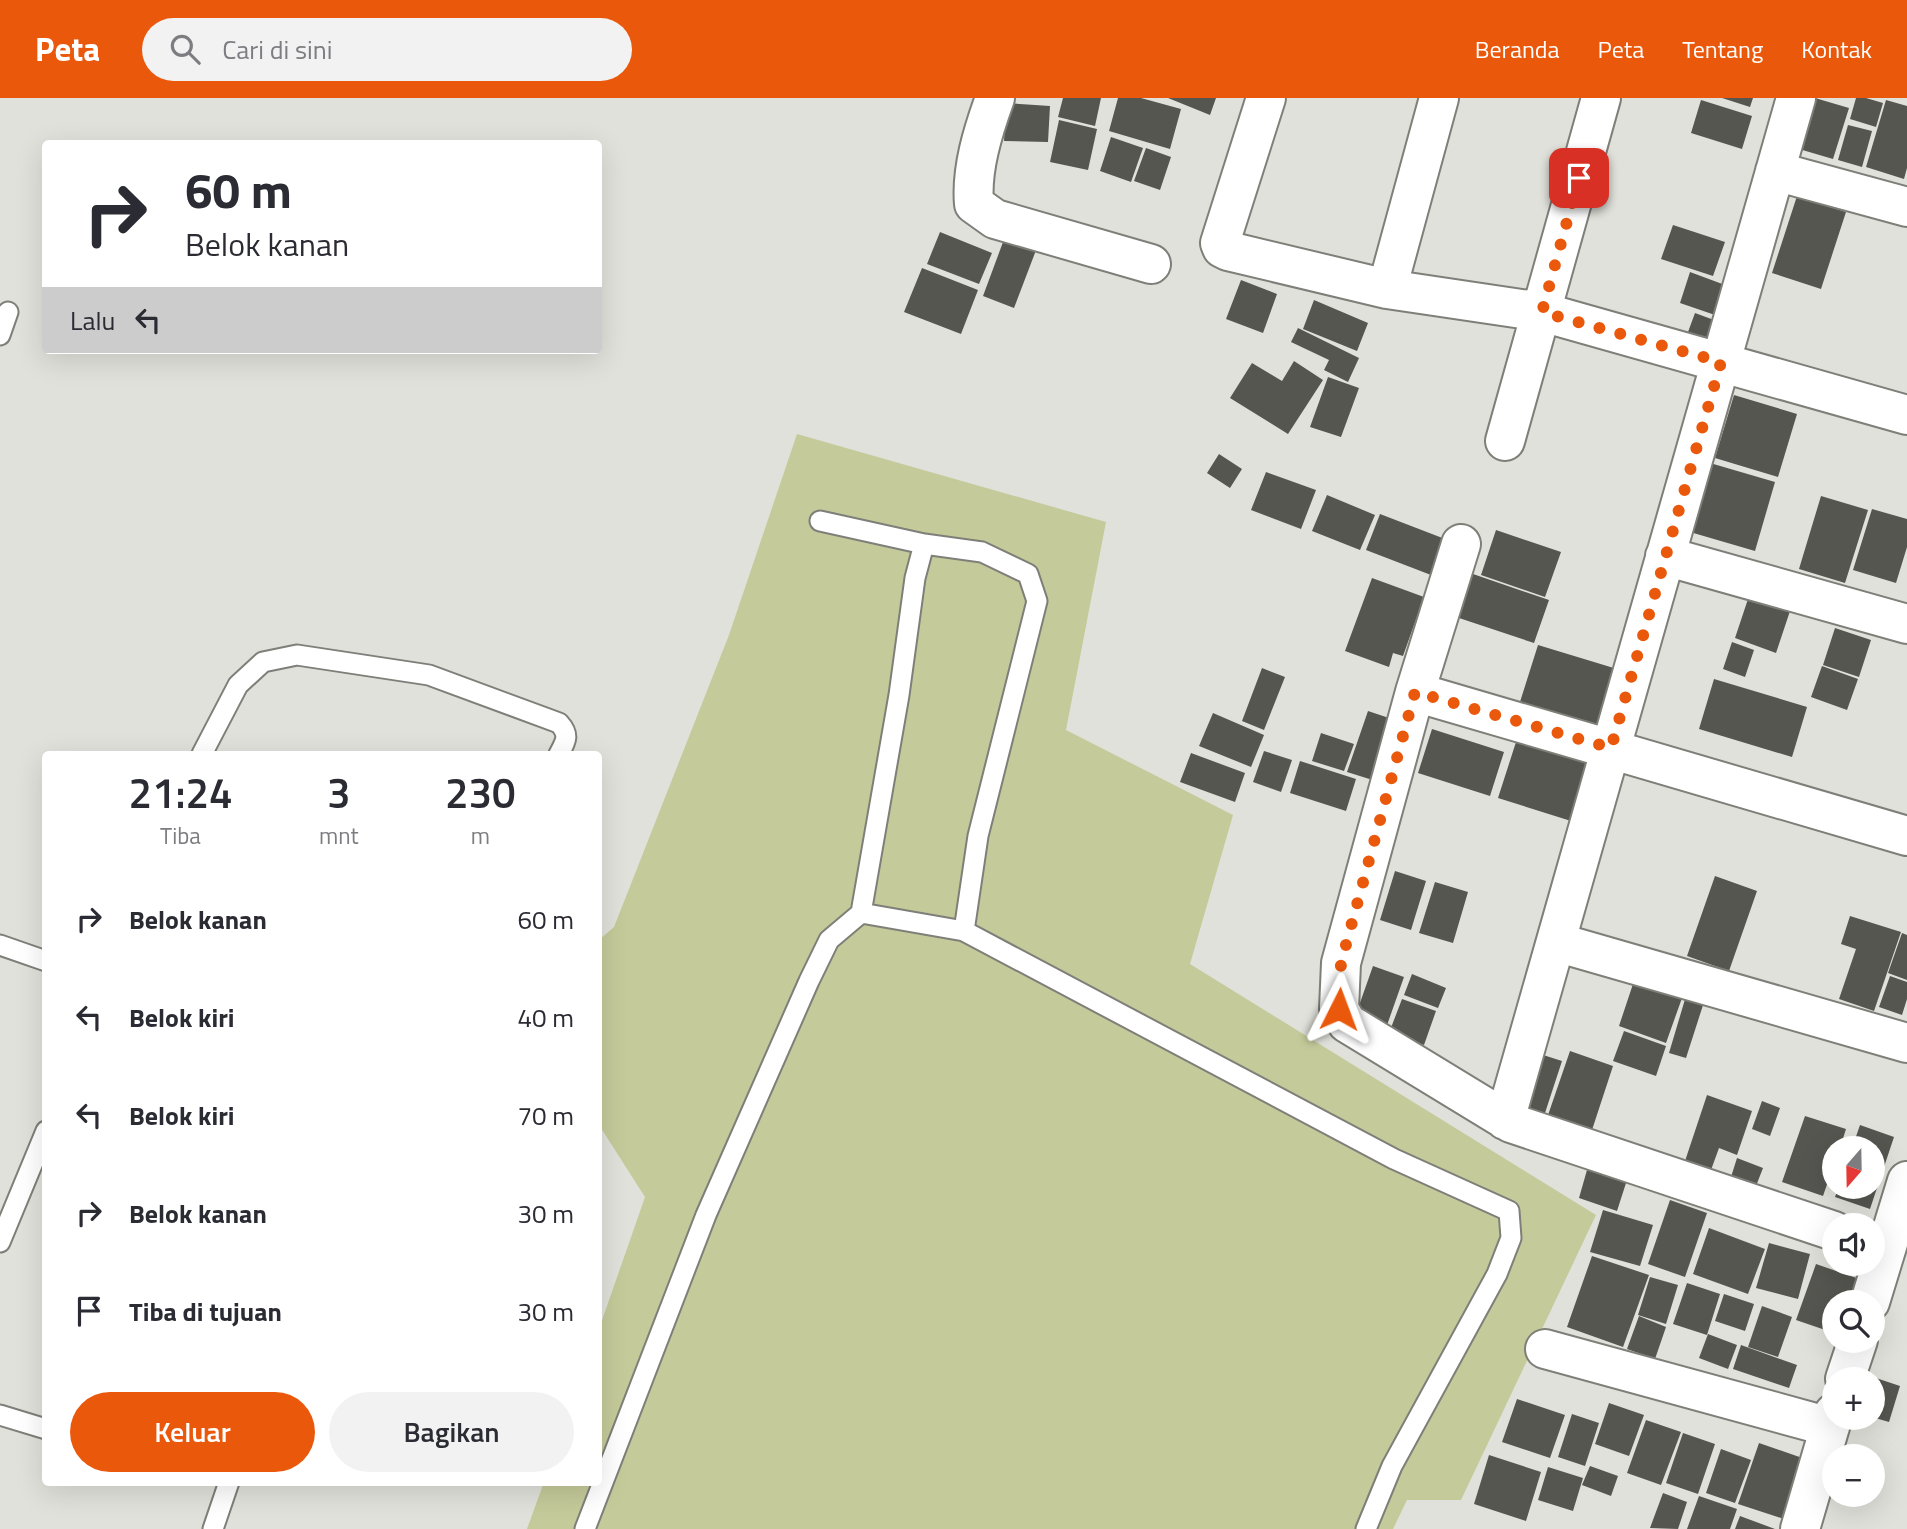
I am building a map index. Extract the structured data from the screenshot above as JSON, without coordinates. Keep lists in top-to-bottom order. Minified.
{"north":"bottom","page":{"header":"Peta","search":"Cari di sini","nav":["Beranda","Peta","Tentang","Kontak"],"turn":["60 m","Belok kanan"],"then":"Lalu","eta":["21:24","Tiba","3","mnt","230","m"],"list":[{"name":"Belok kanan","value":"60 m"},{"name":"Belok kiri","value":"40 m"},{"name":"Belok kiri","value":"70 m"},{"name":"Belok kanan","value":"30 m"},{"name":"Tiba di tujuan","value":"30 m"}],"map_buttons":["+","−"],"buttons":["Keluar","Bagikan"]}}
